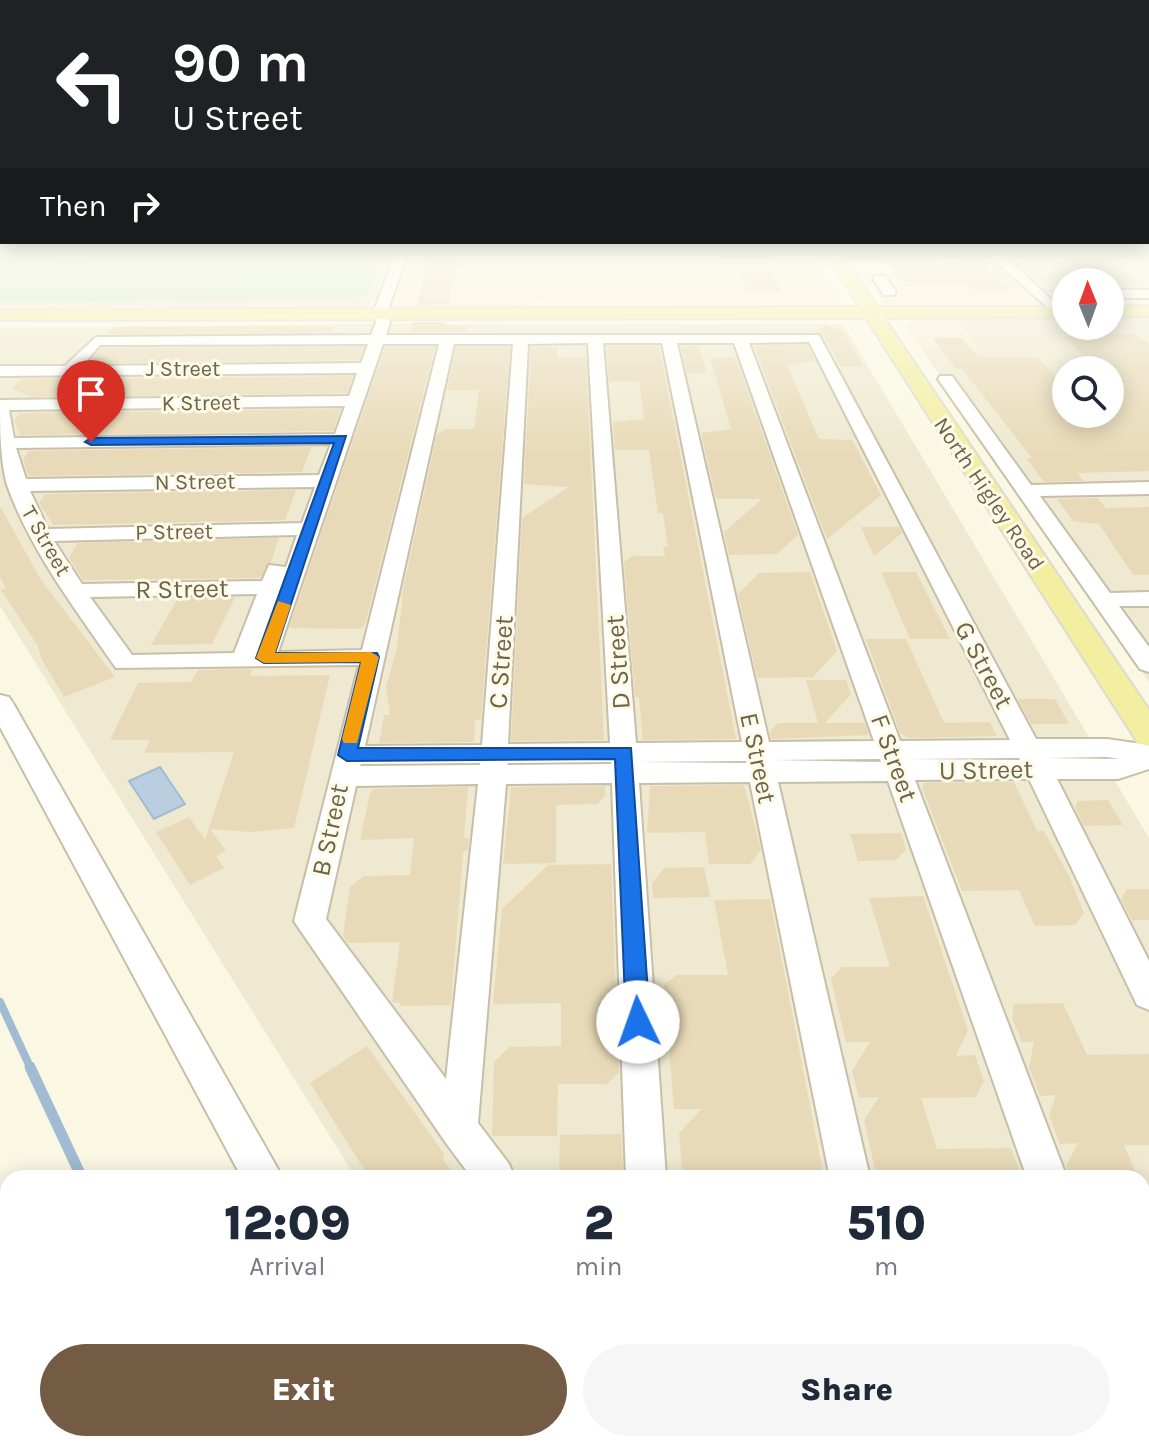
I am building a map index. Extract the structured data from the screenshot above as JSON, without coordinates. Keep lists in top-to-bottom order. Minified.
{"streets":{"main road":["North Higley Road"],"street":["J Street","K Street","N Street","P Street","T Street","R Street","C Street","D Street","G Street","E Street","F Street","U Street","B Street"]},"crossings":[["K Street","T Street"],["N Street","T Street"],["P Street","T Street"],["T Street","R Street"],["C Street","U Street"],["C Street","B Street"],["D Street","U Street"],["G Street","F Street"],["G Street","U Street"],["E Street","U Street"],["F Street","U Street"],["U Street","B Street"]],"north":"top","page":{"turn":["90 m","U Street"],"then":"Then","eta":["12:09","Arrival","2","min","510","m"],"buttons":["Exit","Share"]}}
